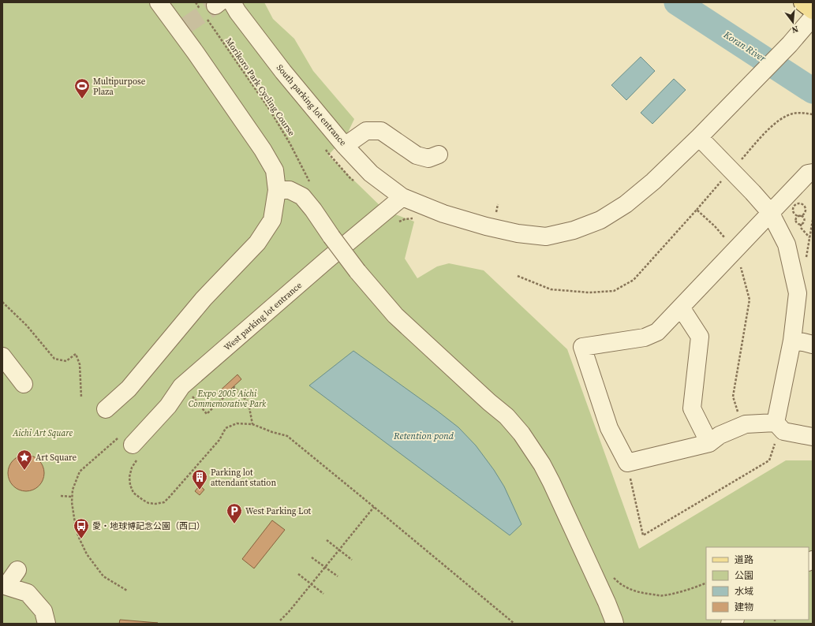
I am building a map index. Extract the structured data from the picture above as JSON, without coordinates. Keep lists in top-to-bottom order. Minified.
{"streets":{"street":["South parking lot entrance","West parking lot entrance"],"path":["Morikoro Park Cycling Course"]},"crossings":[["Morikoro Park Cycling Course","South parking lot entrance"],["South parking lot entrance","West parking lot entrance"]],"water":["Koran River","Retention pond"],"parks":["Expo 2005 Aichi Commemorative Park","Aichi Art Square"],"places":{"sports":["Multipurpose Plaza"],"place":["Art Square"],"building":["Parking lot attendant station"],"parking":["West Parking Lot"],"bus stop":["愛・地球博記念公園（西口）"]},"legend":["道路","公園","水域","建物"],"north":"bottom"}
